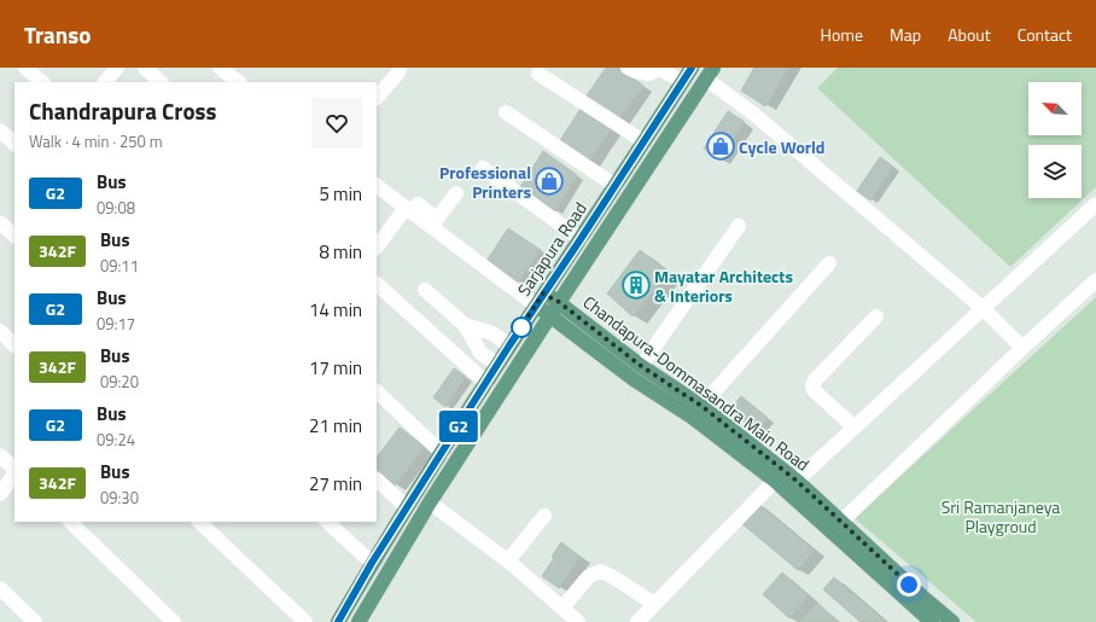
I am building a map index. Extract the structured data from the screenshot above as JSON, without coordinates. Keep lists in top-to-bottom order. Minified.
{"streets":{"main road":["Sarjapura Road","Chandapura-Dommasandra Main Road"]},"crossings":[["Sarjapura Road","Chandapura-Dommasandra Main Road"]],"parks":["Sri Ramanjaneya Playgroud"],"places":{"shop":["Cycle World","Professional Printers"],"building":["Mayatar Architects & Interiors"]},"lines":["bus line G2"],"north":"top left","page":{"header":"Transo","nav":["Home","Map","About","Contact"],"on_map":"G2","heading":["Chandrapura Cross","Walk · 4 min · 250 m"],"list":[{"mark":"G2","name":"Bus","note":"09:08","value":"5 min"},{"mark":"342F","name":"Bus","note":"09:11","value":"8 min"},{"mark":"G2","name":"Bus","note":"09:17","value":"14 min"},{"mark":"342F","name":"Bus","note":"09:20","value":"17 min"},{"mark":"G2","name":"Bus","note":"09:24","value":"21 min"},{"mark":"342F","name":"Bus","note":"09:30","value":"27 min"}]}}
